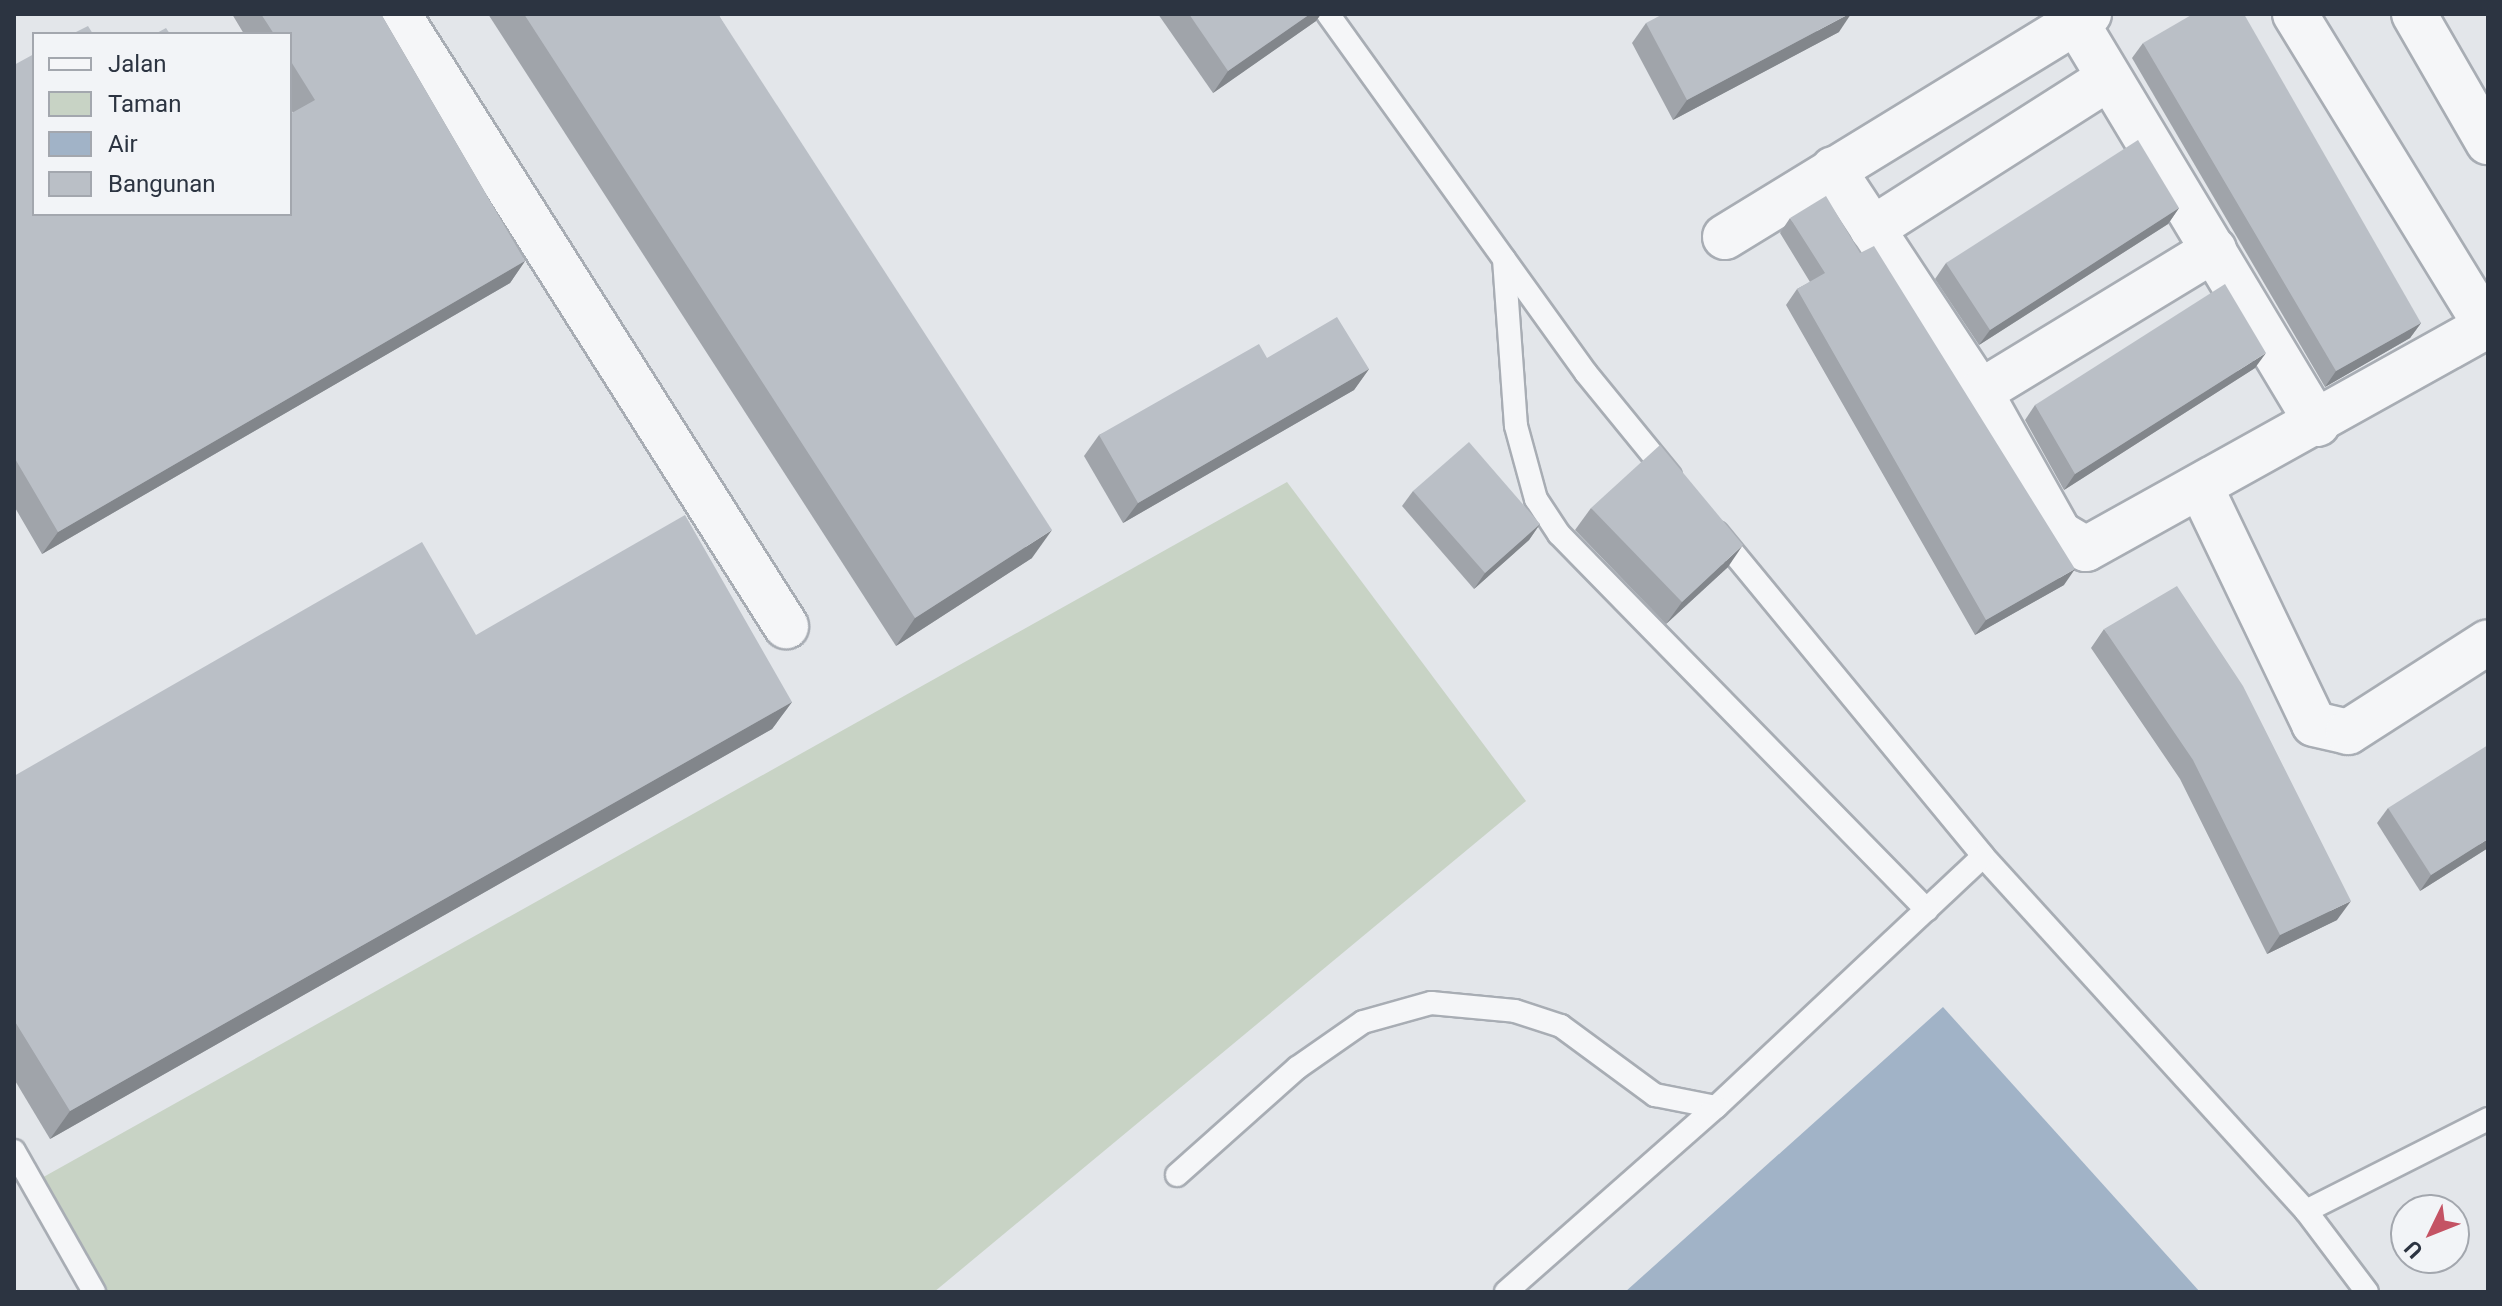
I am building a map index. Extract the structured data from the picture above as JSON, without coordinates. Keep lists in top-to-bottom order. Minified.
{"legend":["Jalan","Taman","Air","Bangunan"],"north":"bottom left"}
